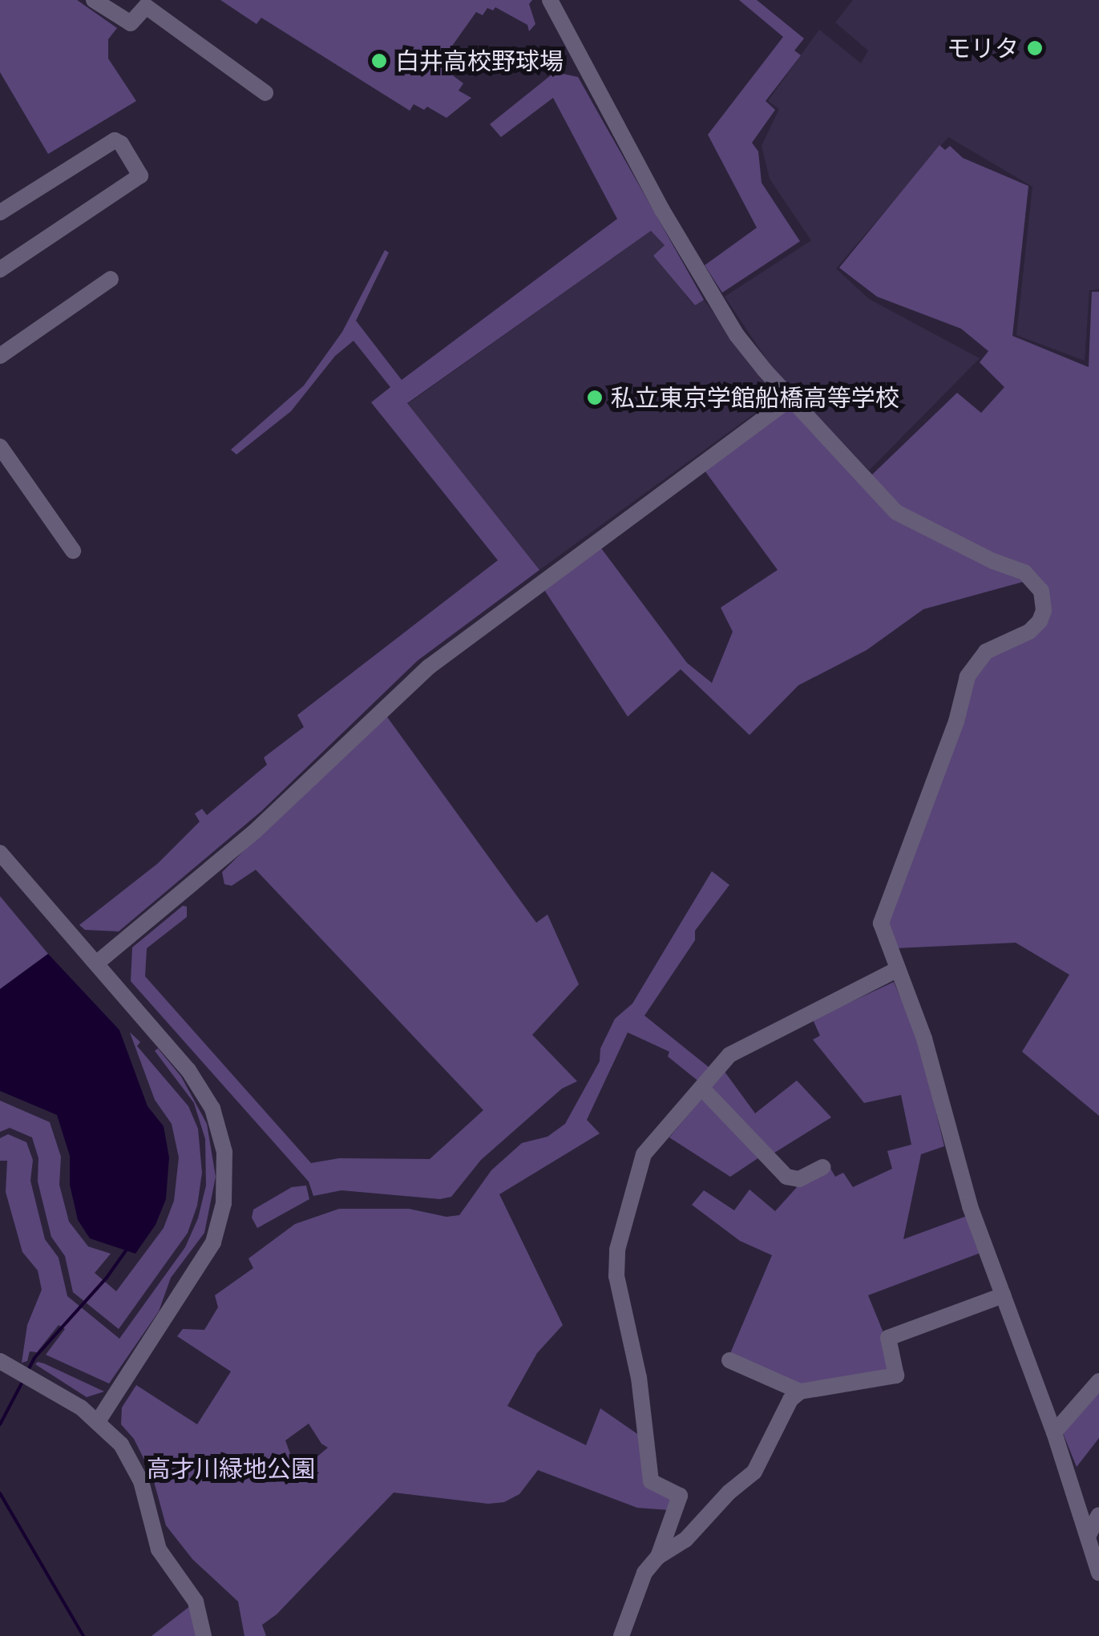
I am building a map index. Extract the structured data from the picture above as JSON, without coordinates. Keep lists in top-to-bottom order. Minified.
{"parks":["高才川緑地公園"],"places":["モリタ","白井高校野球場","私立東京学館船橋高等学校"]}
